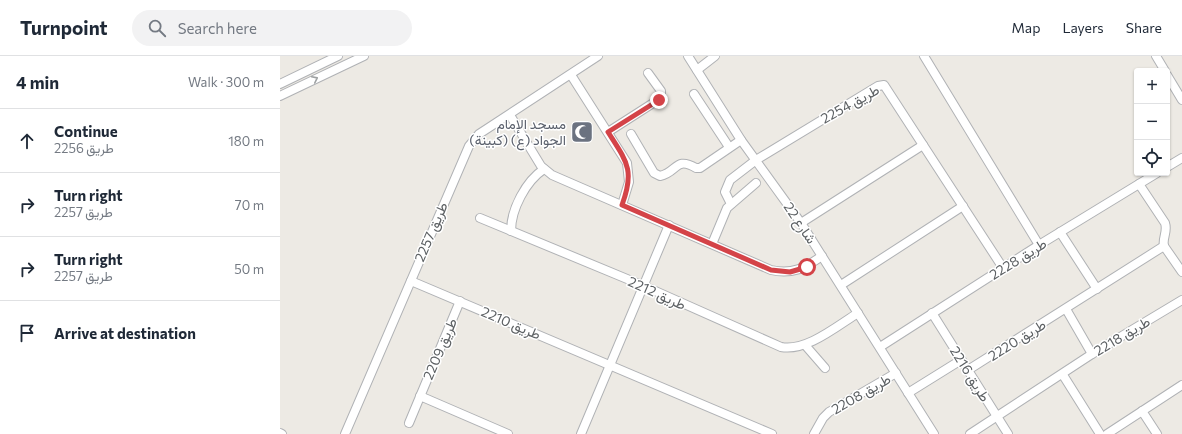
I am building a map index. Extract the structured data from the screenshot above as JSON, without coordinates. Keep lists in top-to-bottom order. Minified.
{"streets":{"street":["طريق 2254","شارع 22","طريق 2257","طريق 2228","طريق 2212","طريق 2210","طريق 2218","طريق 2220","طريق 2209","طريق 2216","طريق 2208"]},"crossings":[["طريق 2254","شارع 22"],["طريق 2254","طريق 2228"],["شارع 22","طريق 2228"],["شارع 22","طريق 2212"],["شارع 22","طريق 2208"],["طريق 2257","طريق 2210"],["طريق 2228","طريق 2216"],["طريق 2210","طريق 2209"],["طريق 2218","طريق 2216"],["طريق 2220","طريق 2216"]],"places":{"mosque":["مسجد الإمام الجواد (ع) (كبينة)"]},"page":{"header":"Turnpoint","search":"Search here","nav":["Map","Layers","Share"],"heading":["4 min","Walk · 300 m"],"map_buttons":["+","−"],"list":[["Continue","طريق 2256","180 m"],["Turn right","طريق 2257","70 m"],["Turn right","طريق 2257","50 m"],"Arrive at destination"]}}
